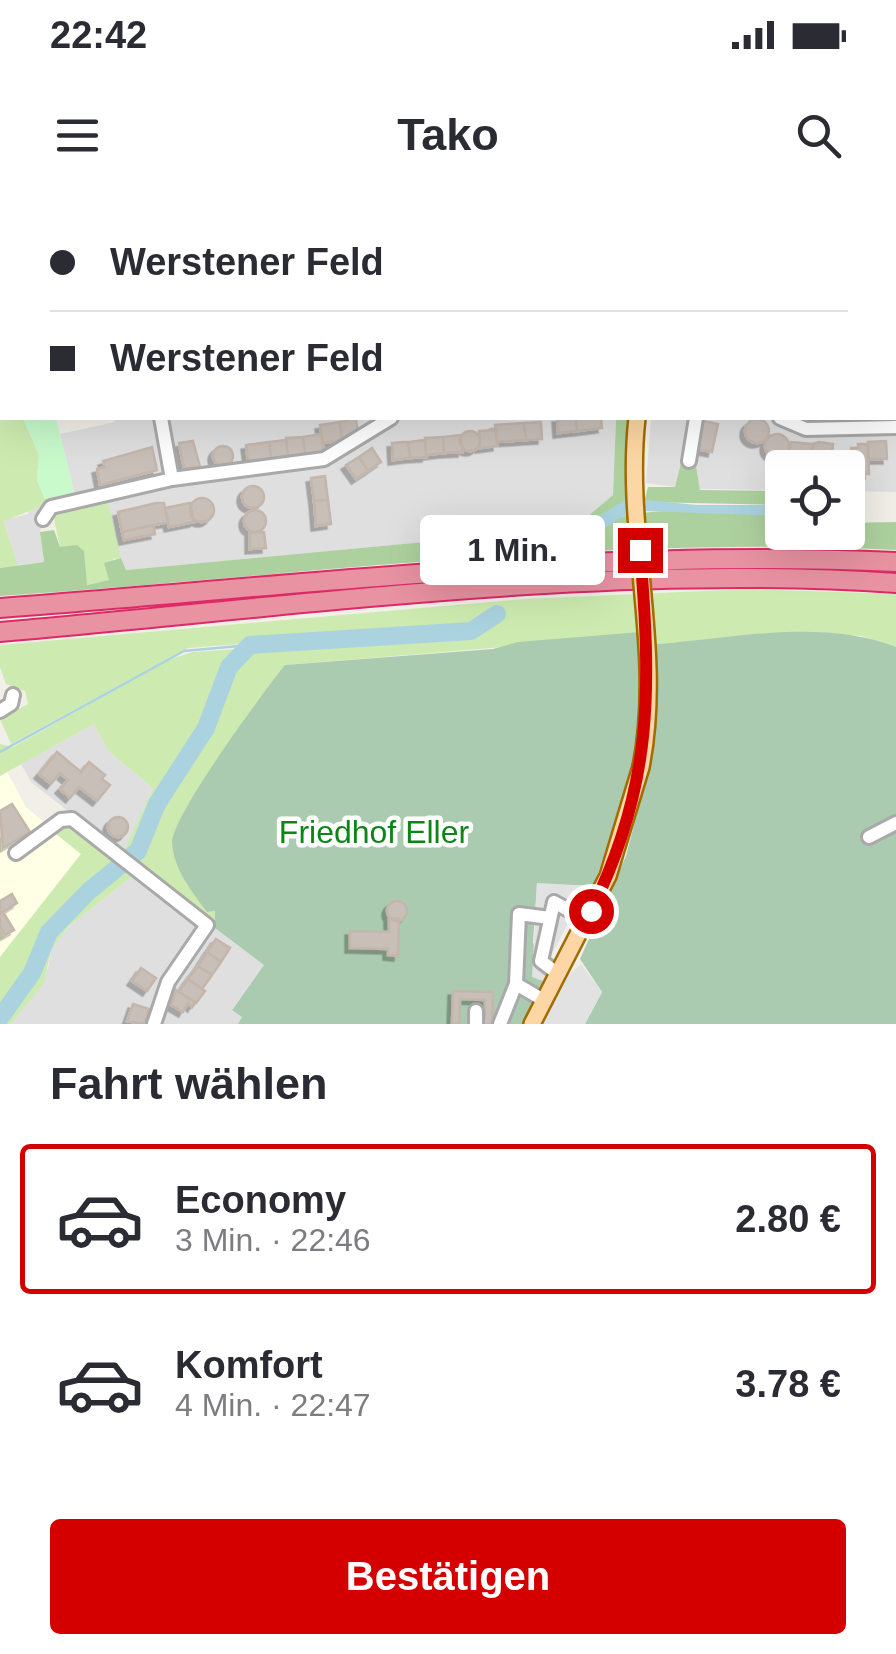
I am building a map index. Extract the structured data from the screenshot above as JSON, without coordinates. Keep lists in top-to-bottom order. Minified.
{"parks":["Friedhof Eller"],"page":{"status":"22:42","header":"Tako","banner":["Werstener Feld","Werstener Feld"],"bubble":"1 Min.","heading":"Fahrt wählen","list":[{"name":"Economy","note":"3 Min. · 22:46","value":"2.80 €"},{"name":"Komfort","note":"4 Min. · 22:47","value":"3.78 €"}],"buttons":"Bestätigen"}}
